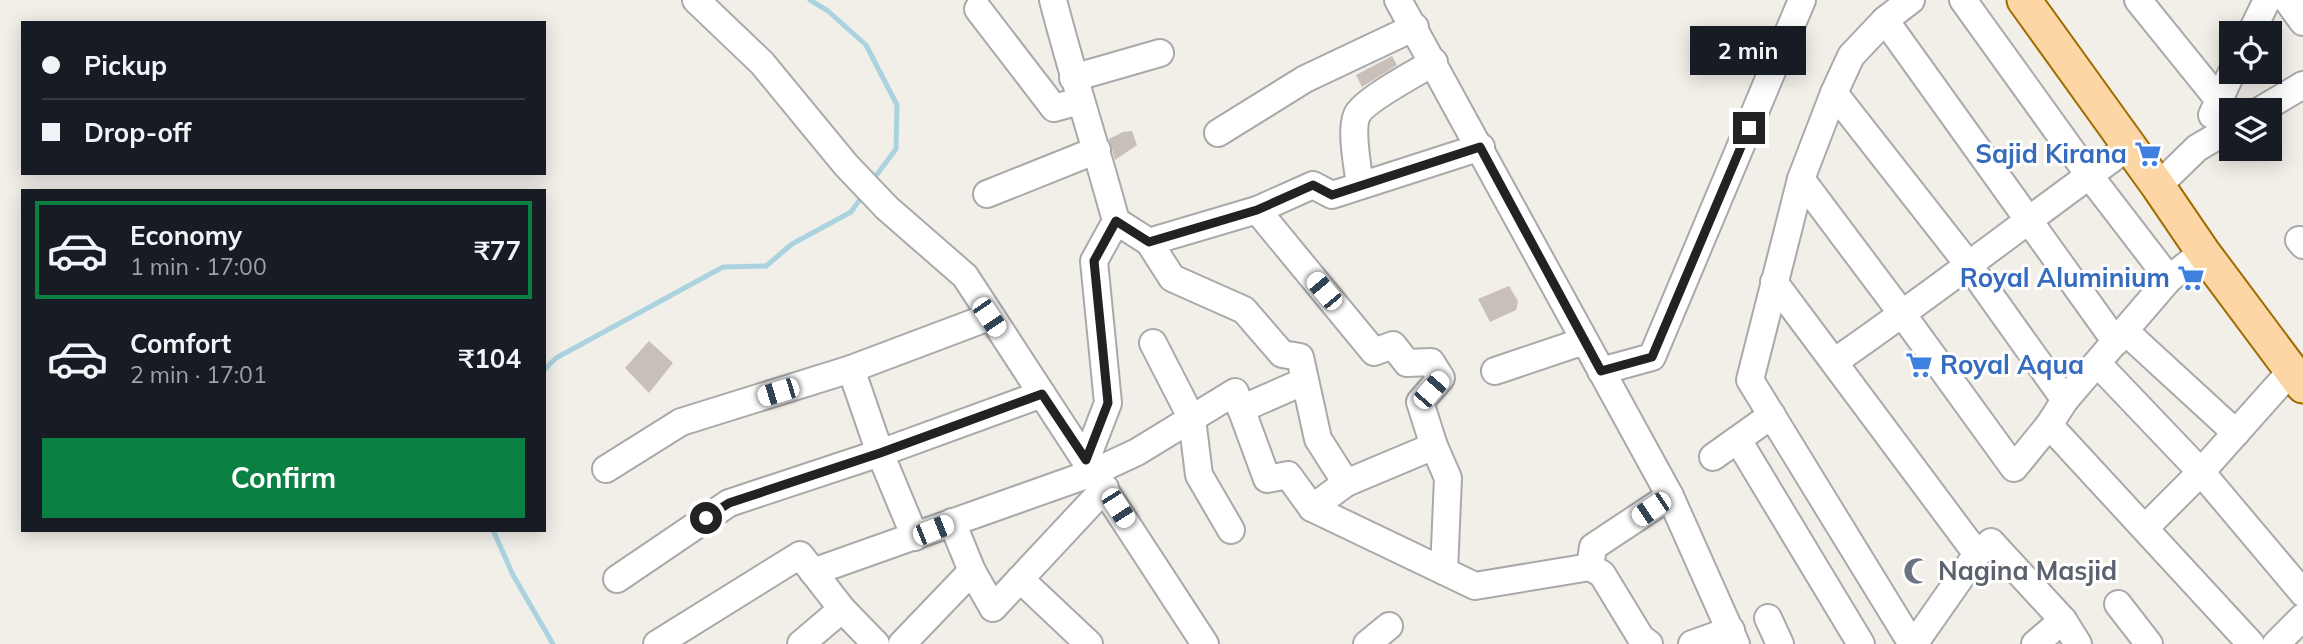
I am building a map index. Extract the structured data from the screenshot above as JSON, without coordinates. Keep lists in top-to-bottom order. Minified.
{"places":{"supermarket":["Sajid Kirana","Royal Aluminium","Royal Aqua"],"mosque":["Nagina Masjid"]},"page":{"banner":["Pickup","Drop-off"],"bubble":"2 min","list":[{"name":"Economy","note":"1 min · 17:00","value":"₹77"},{"name":"Comfort","note":"2 min · 17:01","value":"₹104"}],"buttons":"Confirm"}}
